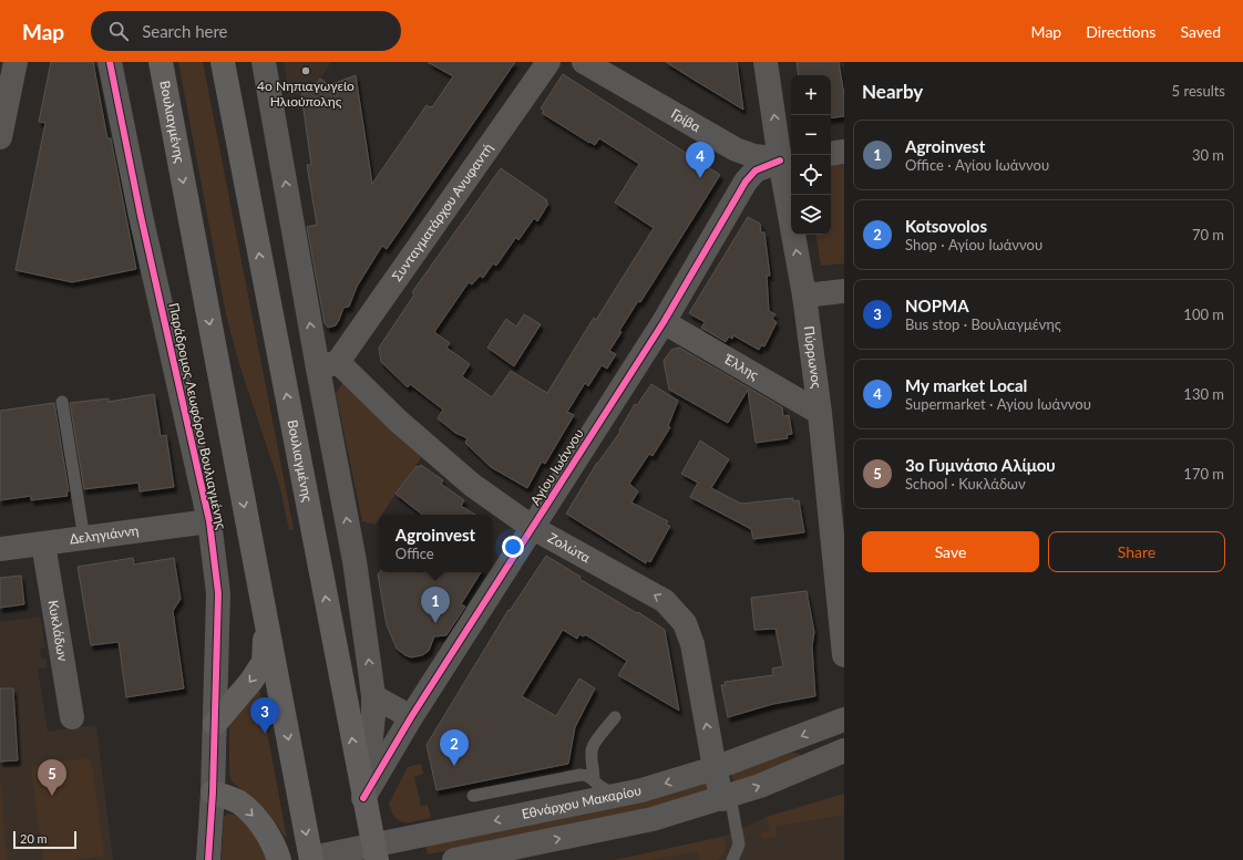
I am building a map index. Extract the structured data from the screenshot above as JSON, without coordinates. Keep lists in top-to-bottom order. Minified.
{"streets":{"main road":["Βουλιαγμένης"],"street":["Γρίβα","Συνταγματάρχου Ανυφαντή","Πύρρωνος","Έλλης","Παράδρομος Λεωφόρου Βουλιαγμένης","Αγίου Ιωάννου","Δεληγιάννη","Ζολώτα","Κυκλάδων","Εθνάρχου Μακαρίου"]},"crossings":[["Γρίβα","Πύρρωνος"],["Γρίβα","Αγίου Ιωάννου"],["Βουλιαγμένης","Αγίου Ιωάννου"],["Βουλιαγμένης","Εθνάρχου Μακαρίου"],["Συνταγματάρχου Ανυφαντή","Ζολώτα"],["Πύρρωνος","Έλλης"],["Πύρρωνος","Αγίου Ιωάννου"],["Έλλης","Αγίου Ιωάννου"],["Παράδρομος Λεωφόρου Βουλιαγμένης","Δεληγιάννη"],["Αγίου Ιωάννου","Ζολώτα"],["Δεληγιάννη","Κυκλάδων"],["Ζολώτα","Εθνάρχου Μακαρίου"]],"one_way":["Πύρρωνος","Ζολώτα"],"places":["4ο Νηπιαγωγείο Ηλιούπολης"],"scale_bar":"20 m","page":{"header":"Map","search":"Search here","nav":["Map","Directions","Saved"],"heading":["Nearby","5 results"],"map_buttons":["+","−"],"list":[{"mark":"1","name":"Agroinvest","note":"Office · Αγίου Ιωάννου","value":"30 m"},{"mark":"2","name":"Kotsovolos","note":"Shop · Αγίου Ιωάννου","value":"70 m"},{"mark":"3","name":"ΝΟΡΜΑ","note":"Bus stop · Βουλιαγμένης","value":"100 m"},{"mark":"4","name":"My market Local","note":"Supermarket · Αγίου Ιωάννου","value":"130 m"},{"mark":"5","name":"3ο Γυμνάσιο Αλίμου","note":"School · Κυκλάδων","value":"170 m"}],"pins":["4","1","3","2","5"],"popup":["Agroinvest","Office"],"buttons":["Save","Share"],"scale":"20 m"}}
